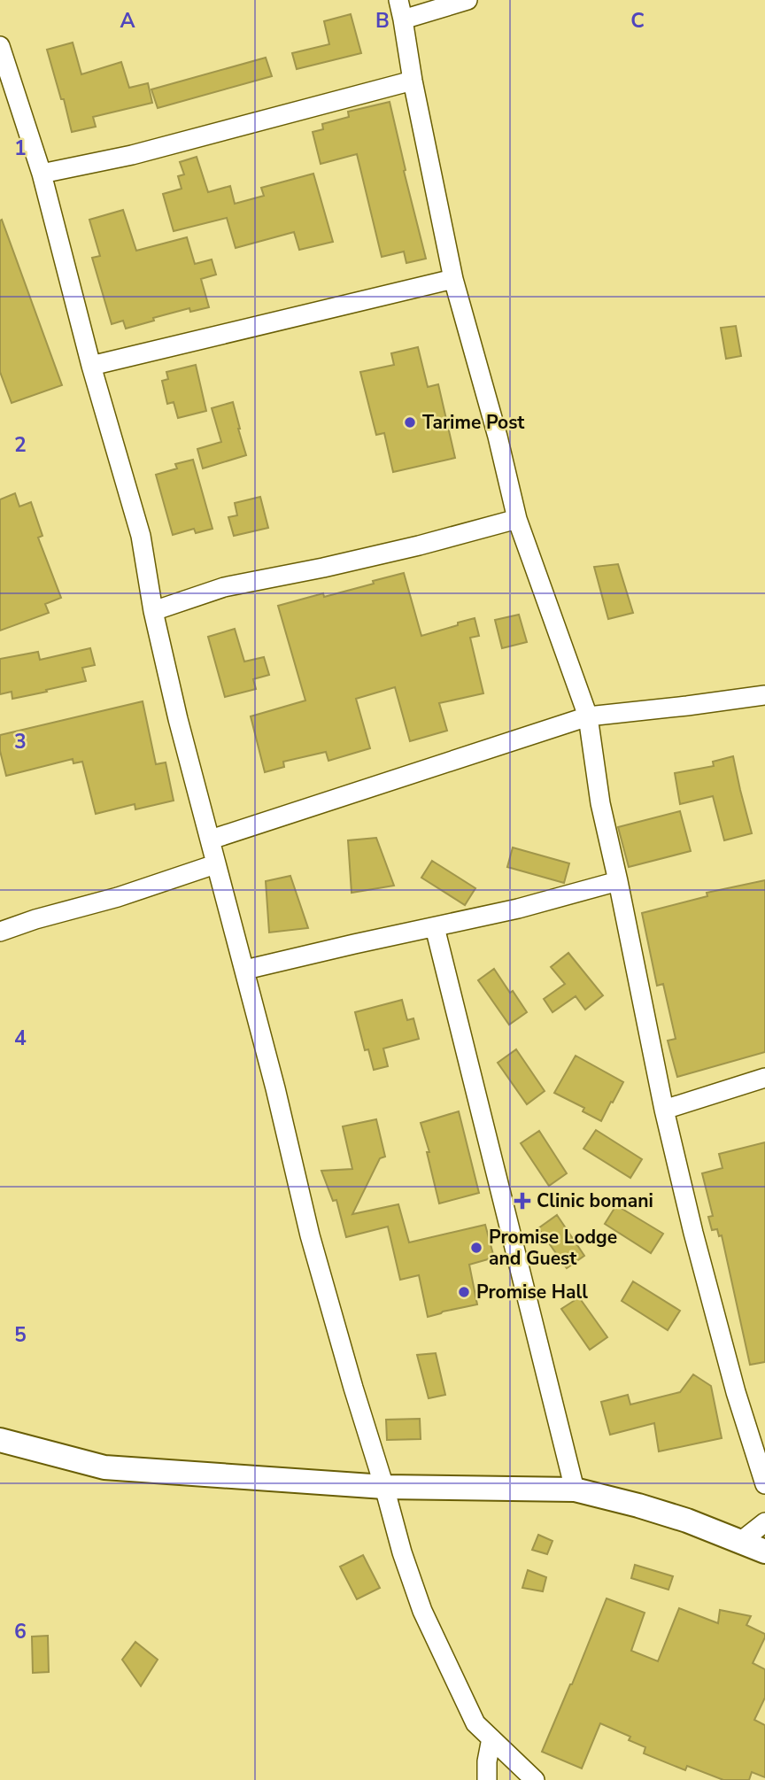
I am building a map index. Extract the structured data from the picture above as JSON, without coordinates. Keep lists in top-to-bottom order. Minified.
{"places":{"other":["Tarime Post","Promise Lodge and Guest","Promise Hall"],"health":["Clinic bomani"]},"grid":{"columns":["A","B","C"],"rows":["1","2","3","4","5","6"]}}
